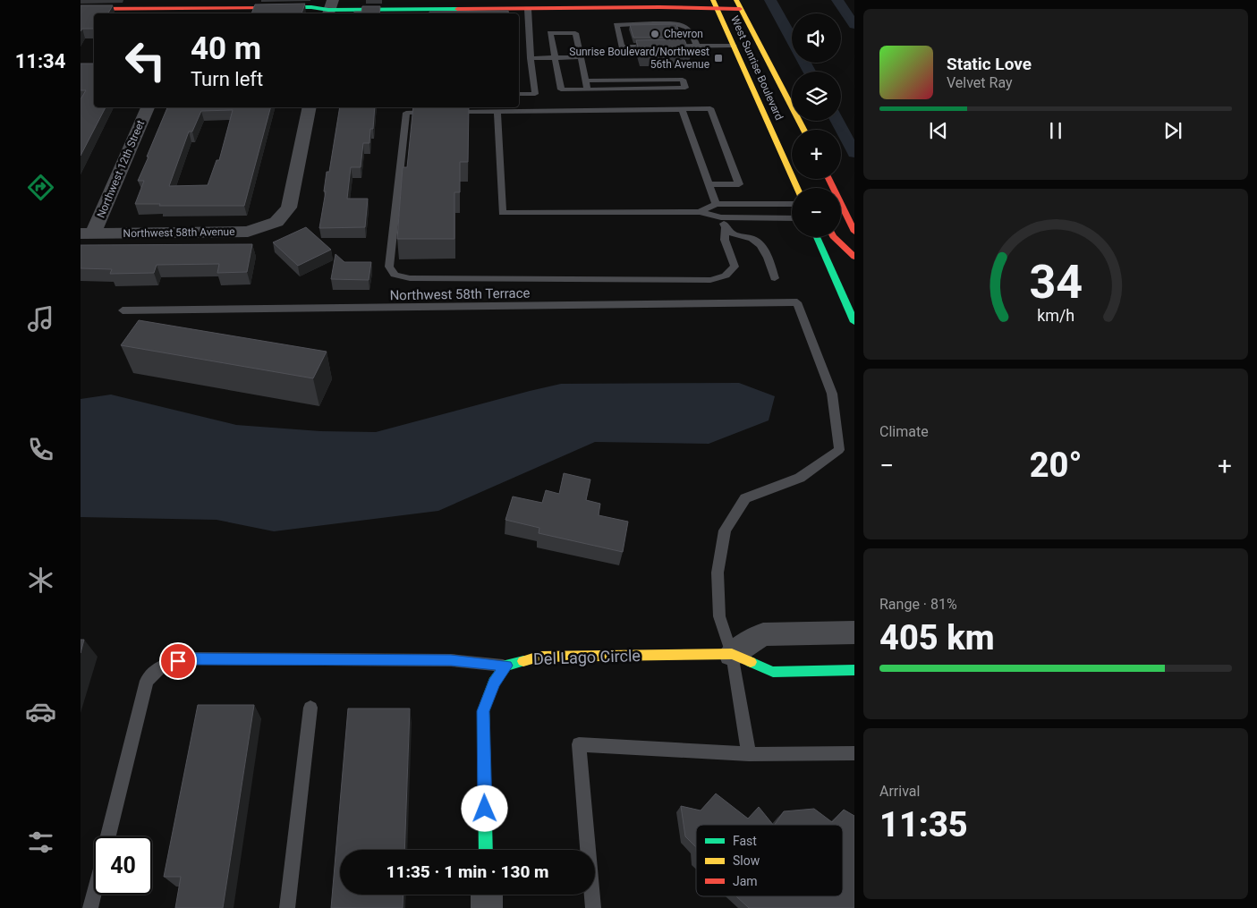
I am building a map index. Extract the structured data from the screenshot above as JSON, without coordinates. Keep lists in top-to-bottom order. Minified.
{"streets":{"main road":["West Sunrise Boulevard","Del Lago Circle"],"street":["Northwest 12th Street","Northwest 58th Avenue"],"lane":["Northwest 58th Terrace"]},"crossings":[["Northwest 12th Street","Northwest 58th Avenue"],["Northwest 58th Terrace","Del Lago Circle"]],"places":{"other":["Chevron"],"transit":["Sunrise Boulevard/Northwest 56th Avenue"]},"legend":["Fast","Slow","Jam"],"page":{"tabs":"11:34","map_buttons":["+","−"],"turn":["40 m","Turn left"],"song":["Static Love","Velvet Ray"],"tile":["Climate",["Range · 81%","405 km"],["Arrival","11:35"]],"heat":["−","20°","+"],"limit":"40","trip":"11:35 · 1 min · 130 m","gauge":["34","km/h"]}}
